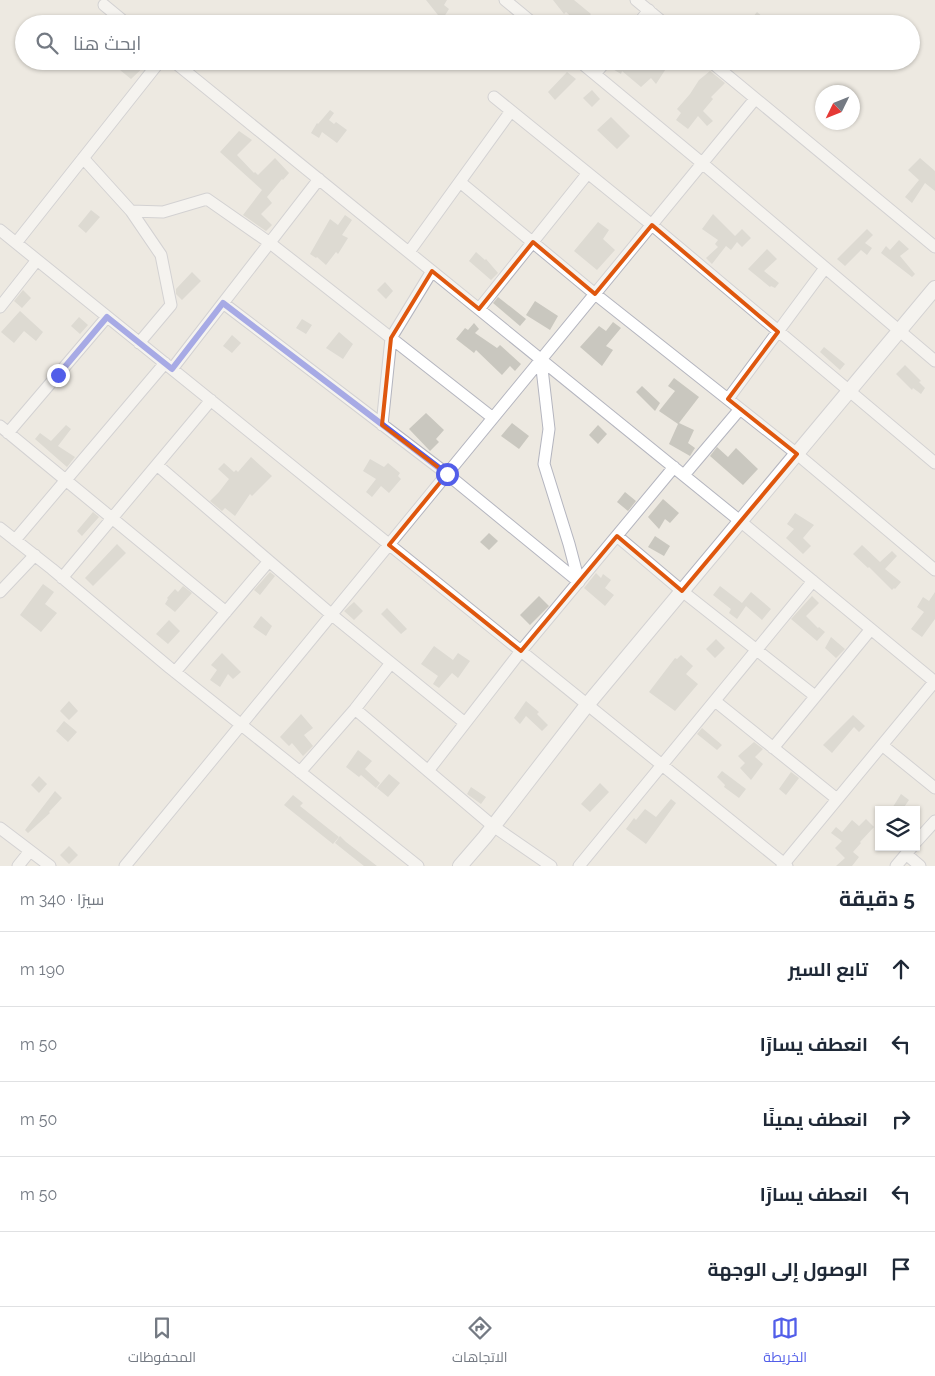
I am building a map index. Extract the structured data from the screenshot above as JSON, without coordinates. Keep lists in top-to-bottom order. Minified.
{"north":"bottom left","page":{"search":"ابحث هنا","heading":["5 دقيقة","سيرًا · 340 m"],"list":[["تابع السير","190 m"],["انعطف يسارًا","50 m"],["انعطف يمينًا","50 m"],["انعطف يسارًا","50 m"],"الوصول إلى الوجهة"],"nav":["الخريطة","الاتجاهات","المحفوظات"]}}
